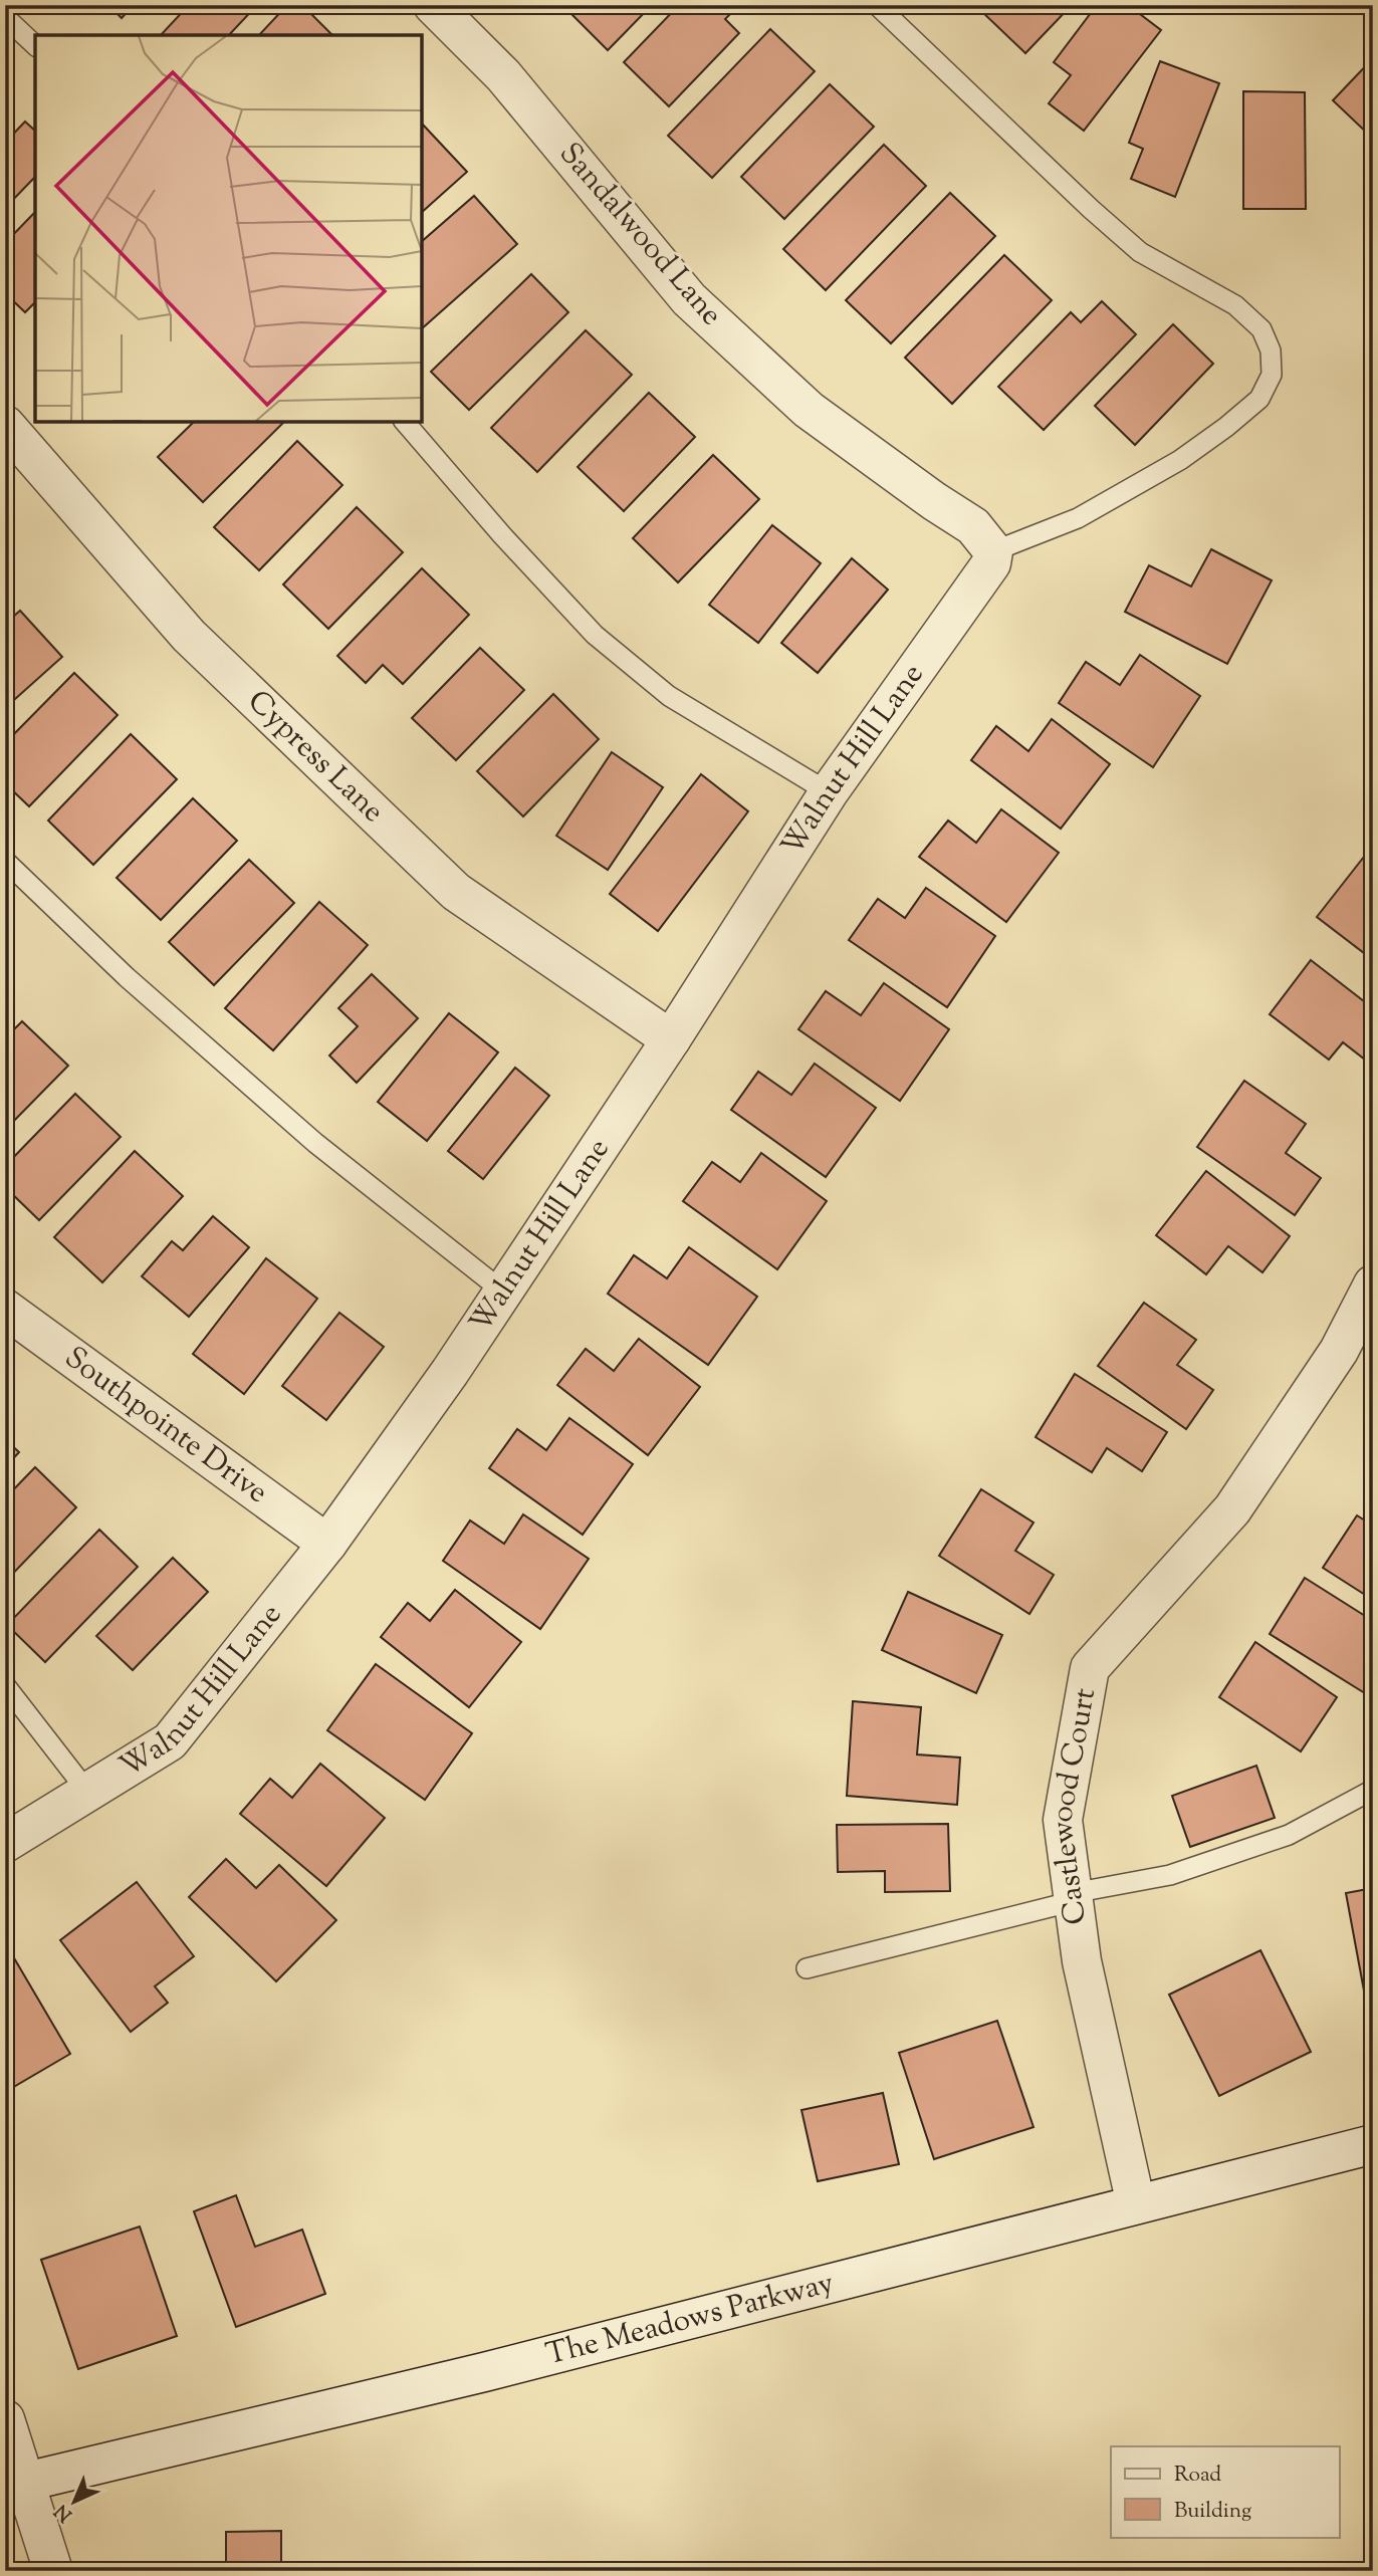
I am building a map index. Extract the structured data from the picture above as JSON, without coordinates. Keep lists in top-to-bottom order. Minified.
{"streets":{"street":["Sandalwood Lane","Cypress Lane","Walnut Hill Lane","Southpointe Drive","Castlewood Court","The Meadows Parkway"]},"crossings":[["Sandalwood Lane","Walnut Hill Lane"],["Cypress Lane","Walnut Hill Lane"],["Walnut Hill Lane","Southpointe Drive"],["Castlewood Court","The Meadows Parkway"]],"legend":["Road","Building"],"north":"bottom left"}
